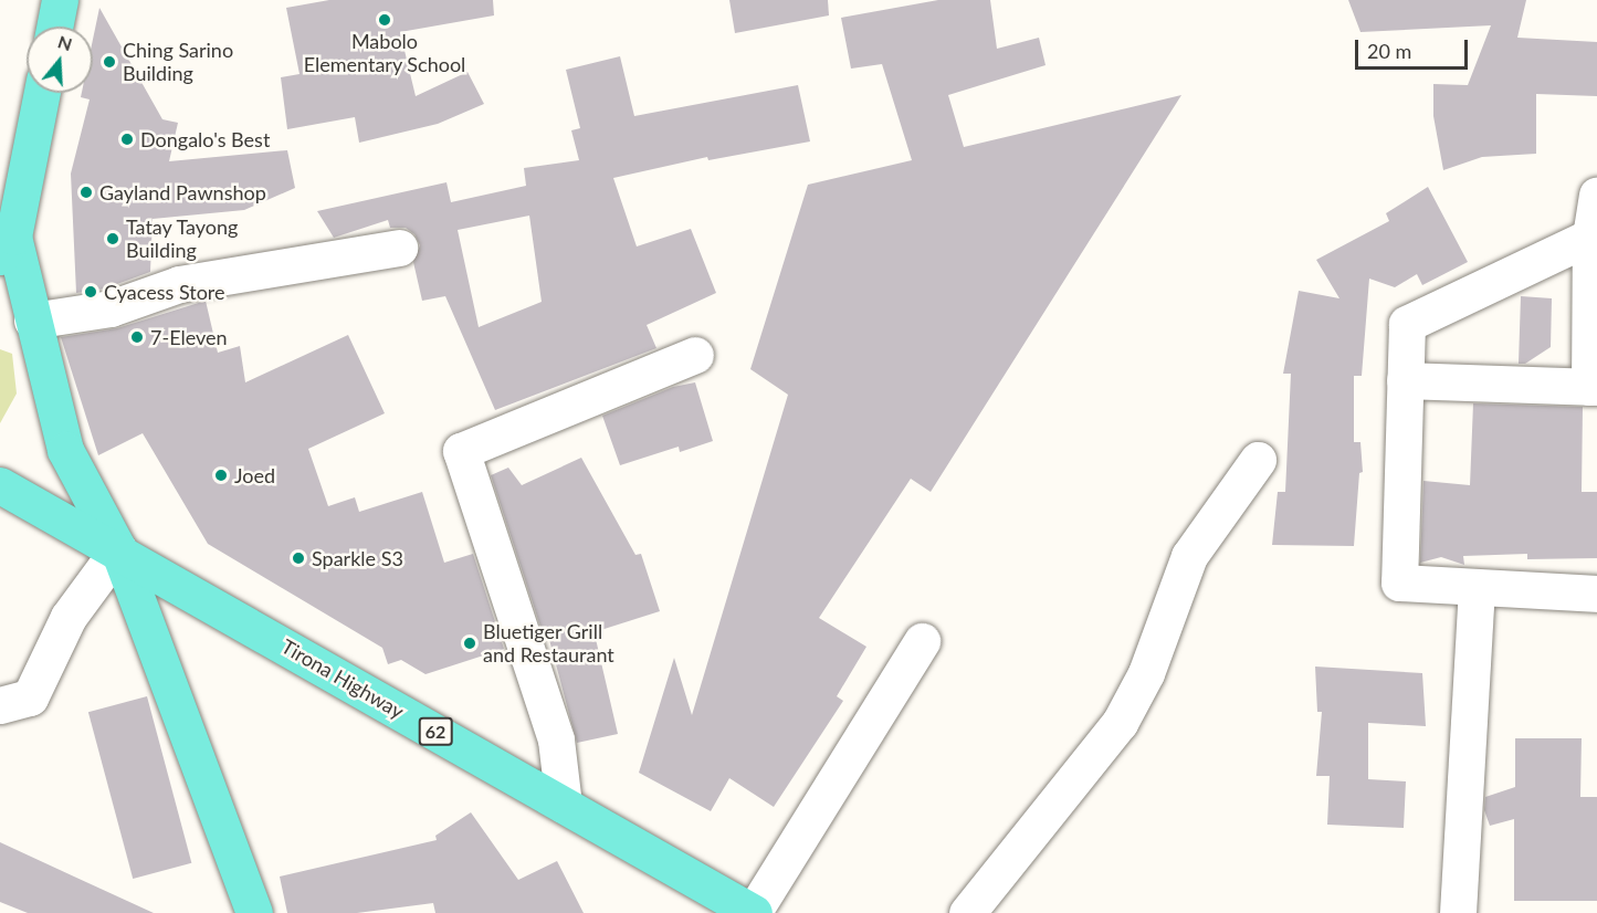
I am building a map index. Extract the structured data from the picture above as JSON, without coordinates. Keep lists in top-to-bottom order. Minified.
{"streets":{"main road":["Tirona Highway","62"]},"places":["Mabolo Elementary School","Ching Sarino Building","Dongalo's Best","Gayland Pawnshop","Tatay Tayong Building","Cyacess Store","7-Eleven","Joed","Sparkle S3","Bluetiger Grill and Restaurant"],"scale_bar":"20 m","north":"top"}
